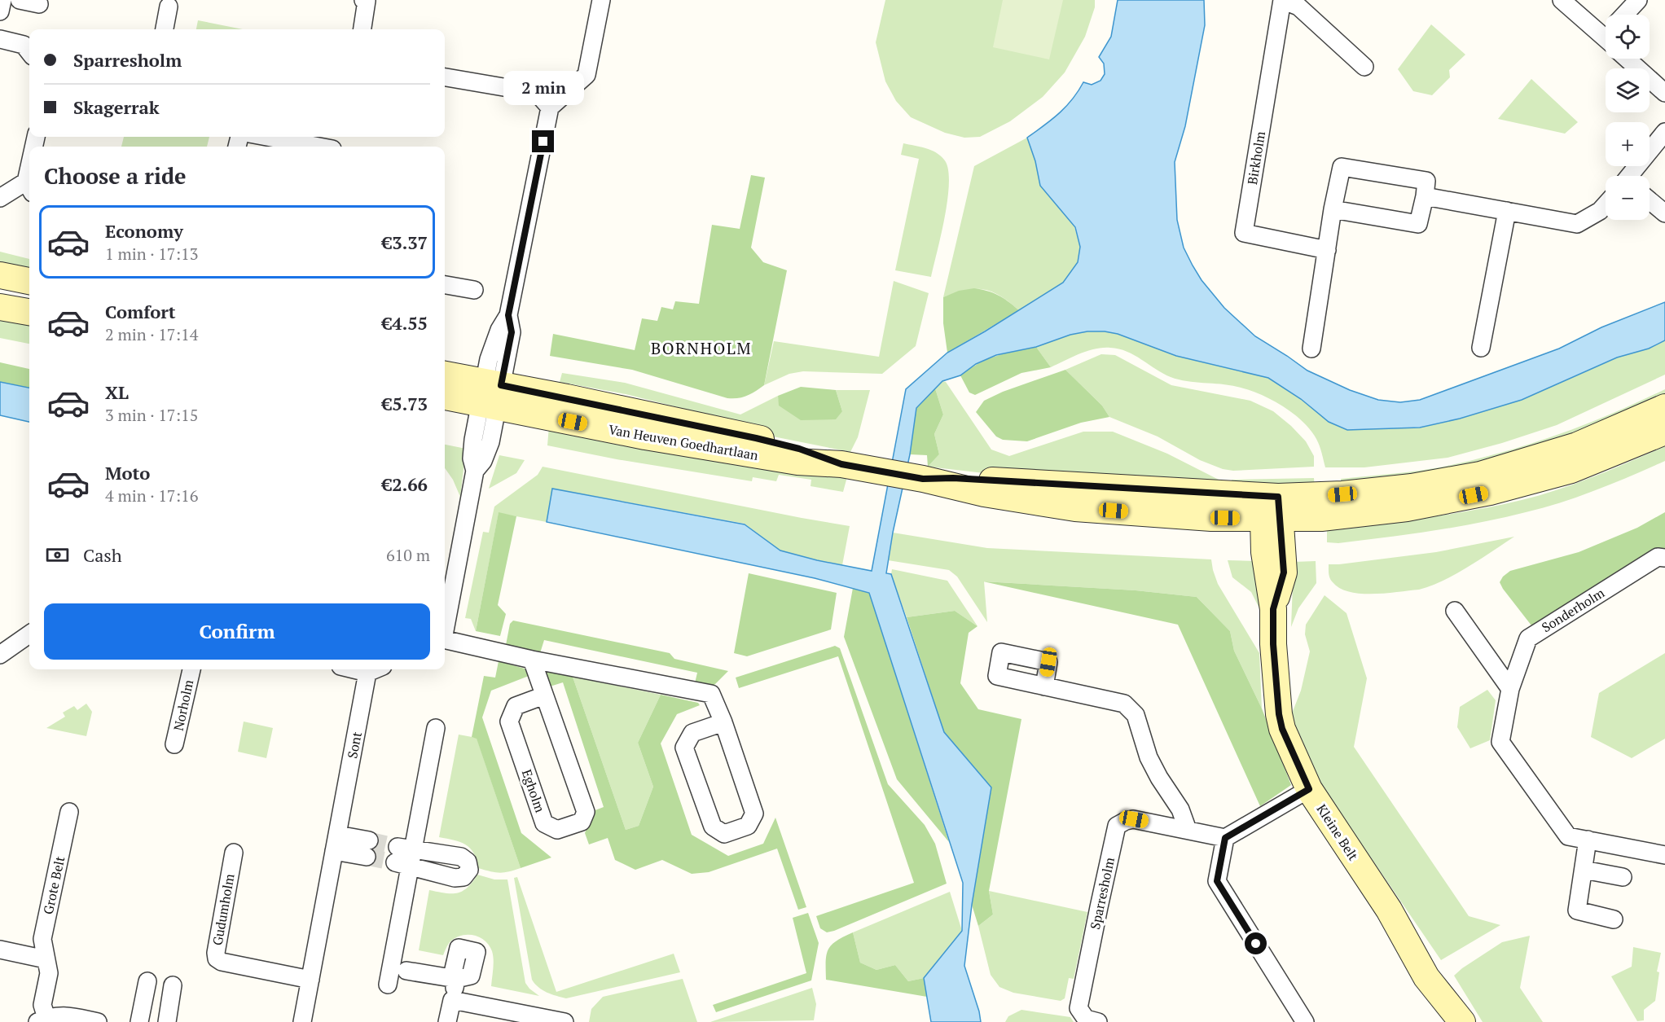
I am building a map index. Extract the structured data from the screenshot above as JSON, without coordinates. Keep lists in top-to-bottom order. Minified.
{"streets":{"main road":["Van Heuven Goedhartlaan","Kleine Belt"],"street":["Birkholm","Sonderholm","Norholm","Sont","Egholm","Grote Belt","Sparresholm","Gudumholm"]},"crossings":[["Van Heuven Goedhartlaan","Kleine Belt"],["Sont","Gudumholm"]],"districts":["BORNHOLM"],"page":{"map_buttons":["+","−"],"banner":["Sparresholm","Skagerrak"],"bubble":"2 min","heading":"Choose a ride","list":[{"name":"Economy","note":"1 min · 17:13","value":"€3.37"},{"name":"Comfort","note":"2 min · 17:14","value":"€4.55"},{"name":"XL","note":"3 min · 17:15","value":"€5.73"},{"name":"Moto","note":"4 min · 17:16","value":"€2.66"}],"pay":["Cash","610 m"],"buttons":"Confirm"}}
